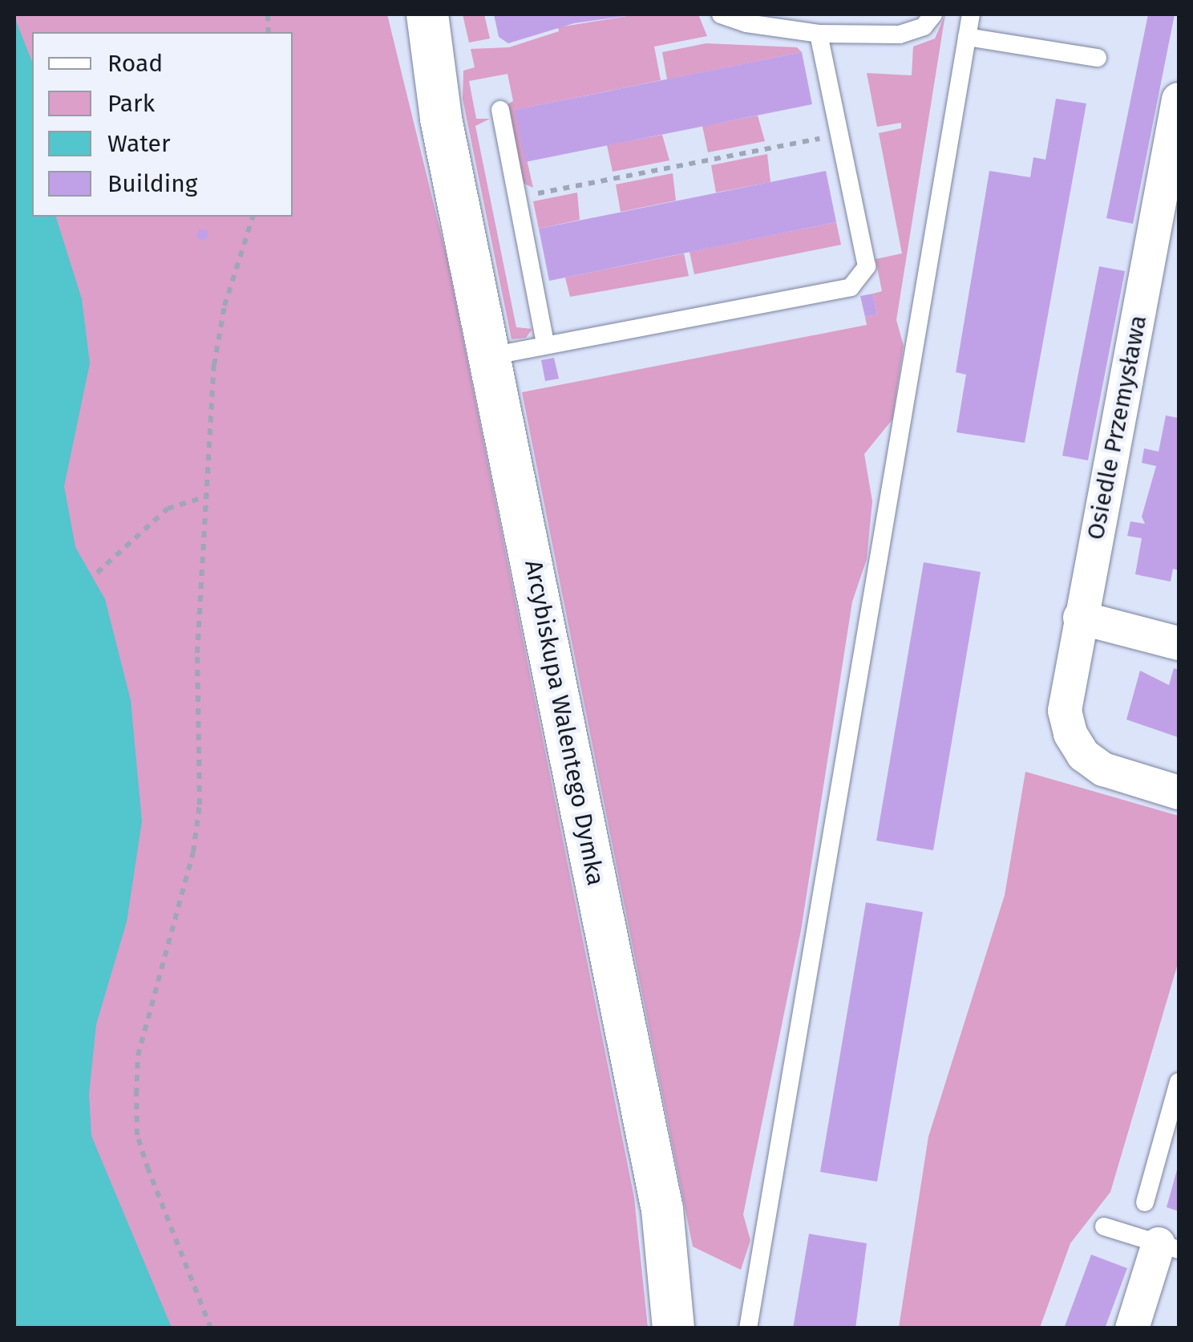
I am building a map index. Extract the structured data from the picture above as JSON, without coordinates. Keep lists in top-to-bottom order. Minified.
{"streets":{"street":["Osiedle Przemysława","Arcybiskupa Walentego Dymka"]},"legend":["Road","Park","Water","Building"]}
